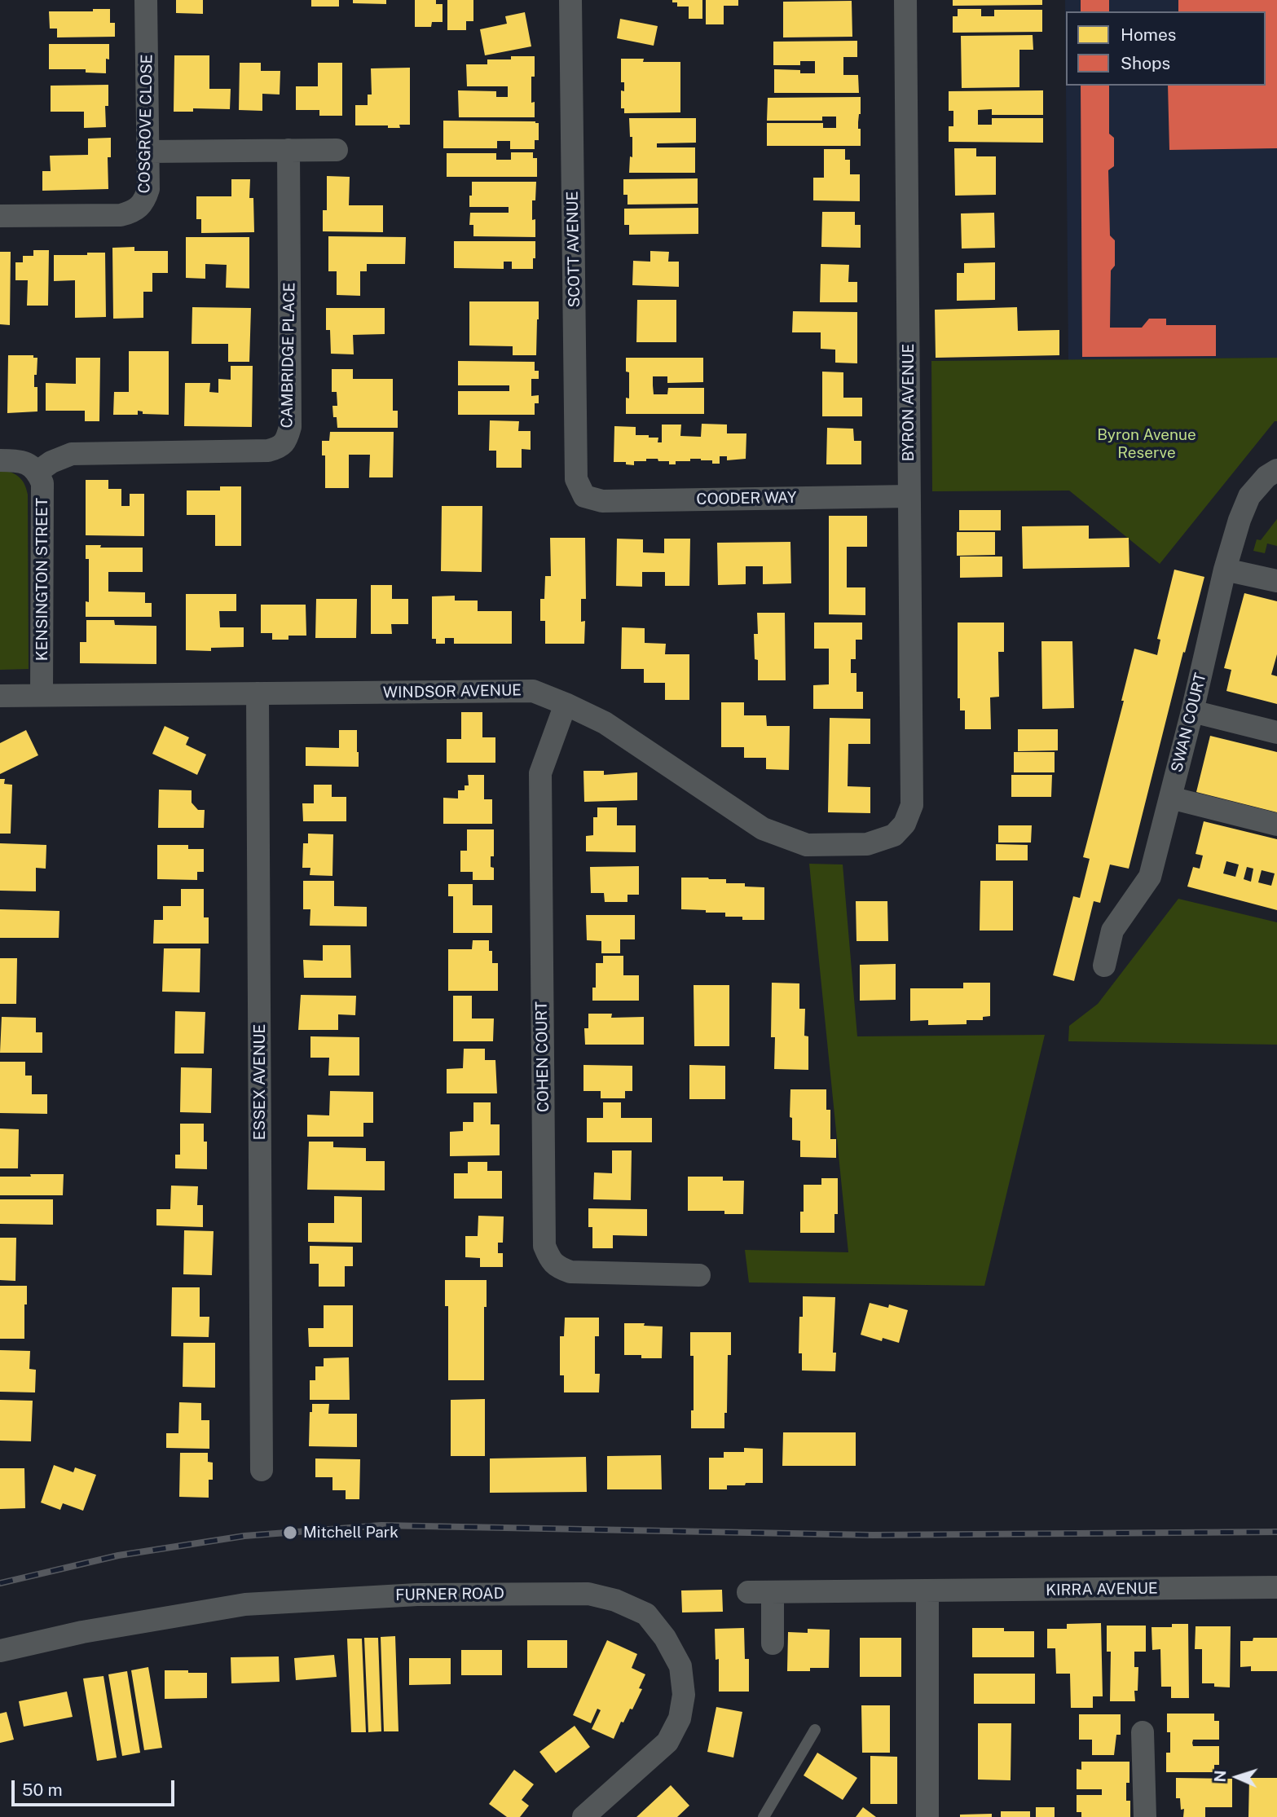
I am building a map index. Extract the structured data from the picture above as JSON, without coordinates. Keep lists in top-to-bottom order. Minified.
{"streets":{"street":["COSGROVE CLOSE","SCOTT AVENUE","CAMBRIDGE PLACE","BYRON AVENUE","COODER WAY","KENSINGTON STREET","WINDSOR AVENUE","SWAN COURT","COHEN COURT","ESSEX AVENUE","KIRRA AVENUE","FURNER ROAD"]},"crossings":[["SCOTT AVENUE","COODER WAY"],["CAMBRIDGE PLACE","KENSINGTON STREET"],["BYRON AVENUE","COODER WAY"],["BYRON AVENUE","WINDSOR AVENUE"],["KENSINGTON STREET","WINDSOR AVENUE"],["WINDSOR AVENUE","COHEN COURT"],["WINDSOR AVENUE","ESSEX AVENUE"]],"parks":["Byron Avenue Reserve"],"places":["Mitchell Park"],"legend":["Homes","Shops"],"scale_bar":"50 m","north":"left"}
